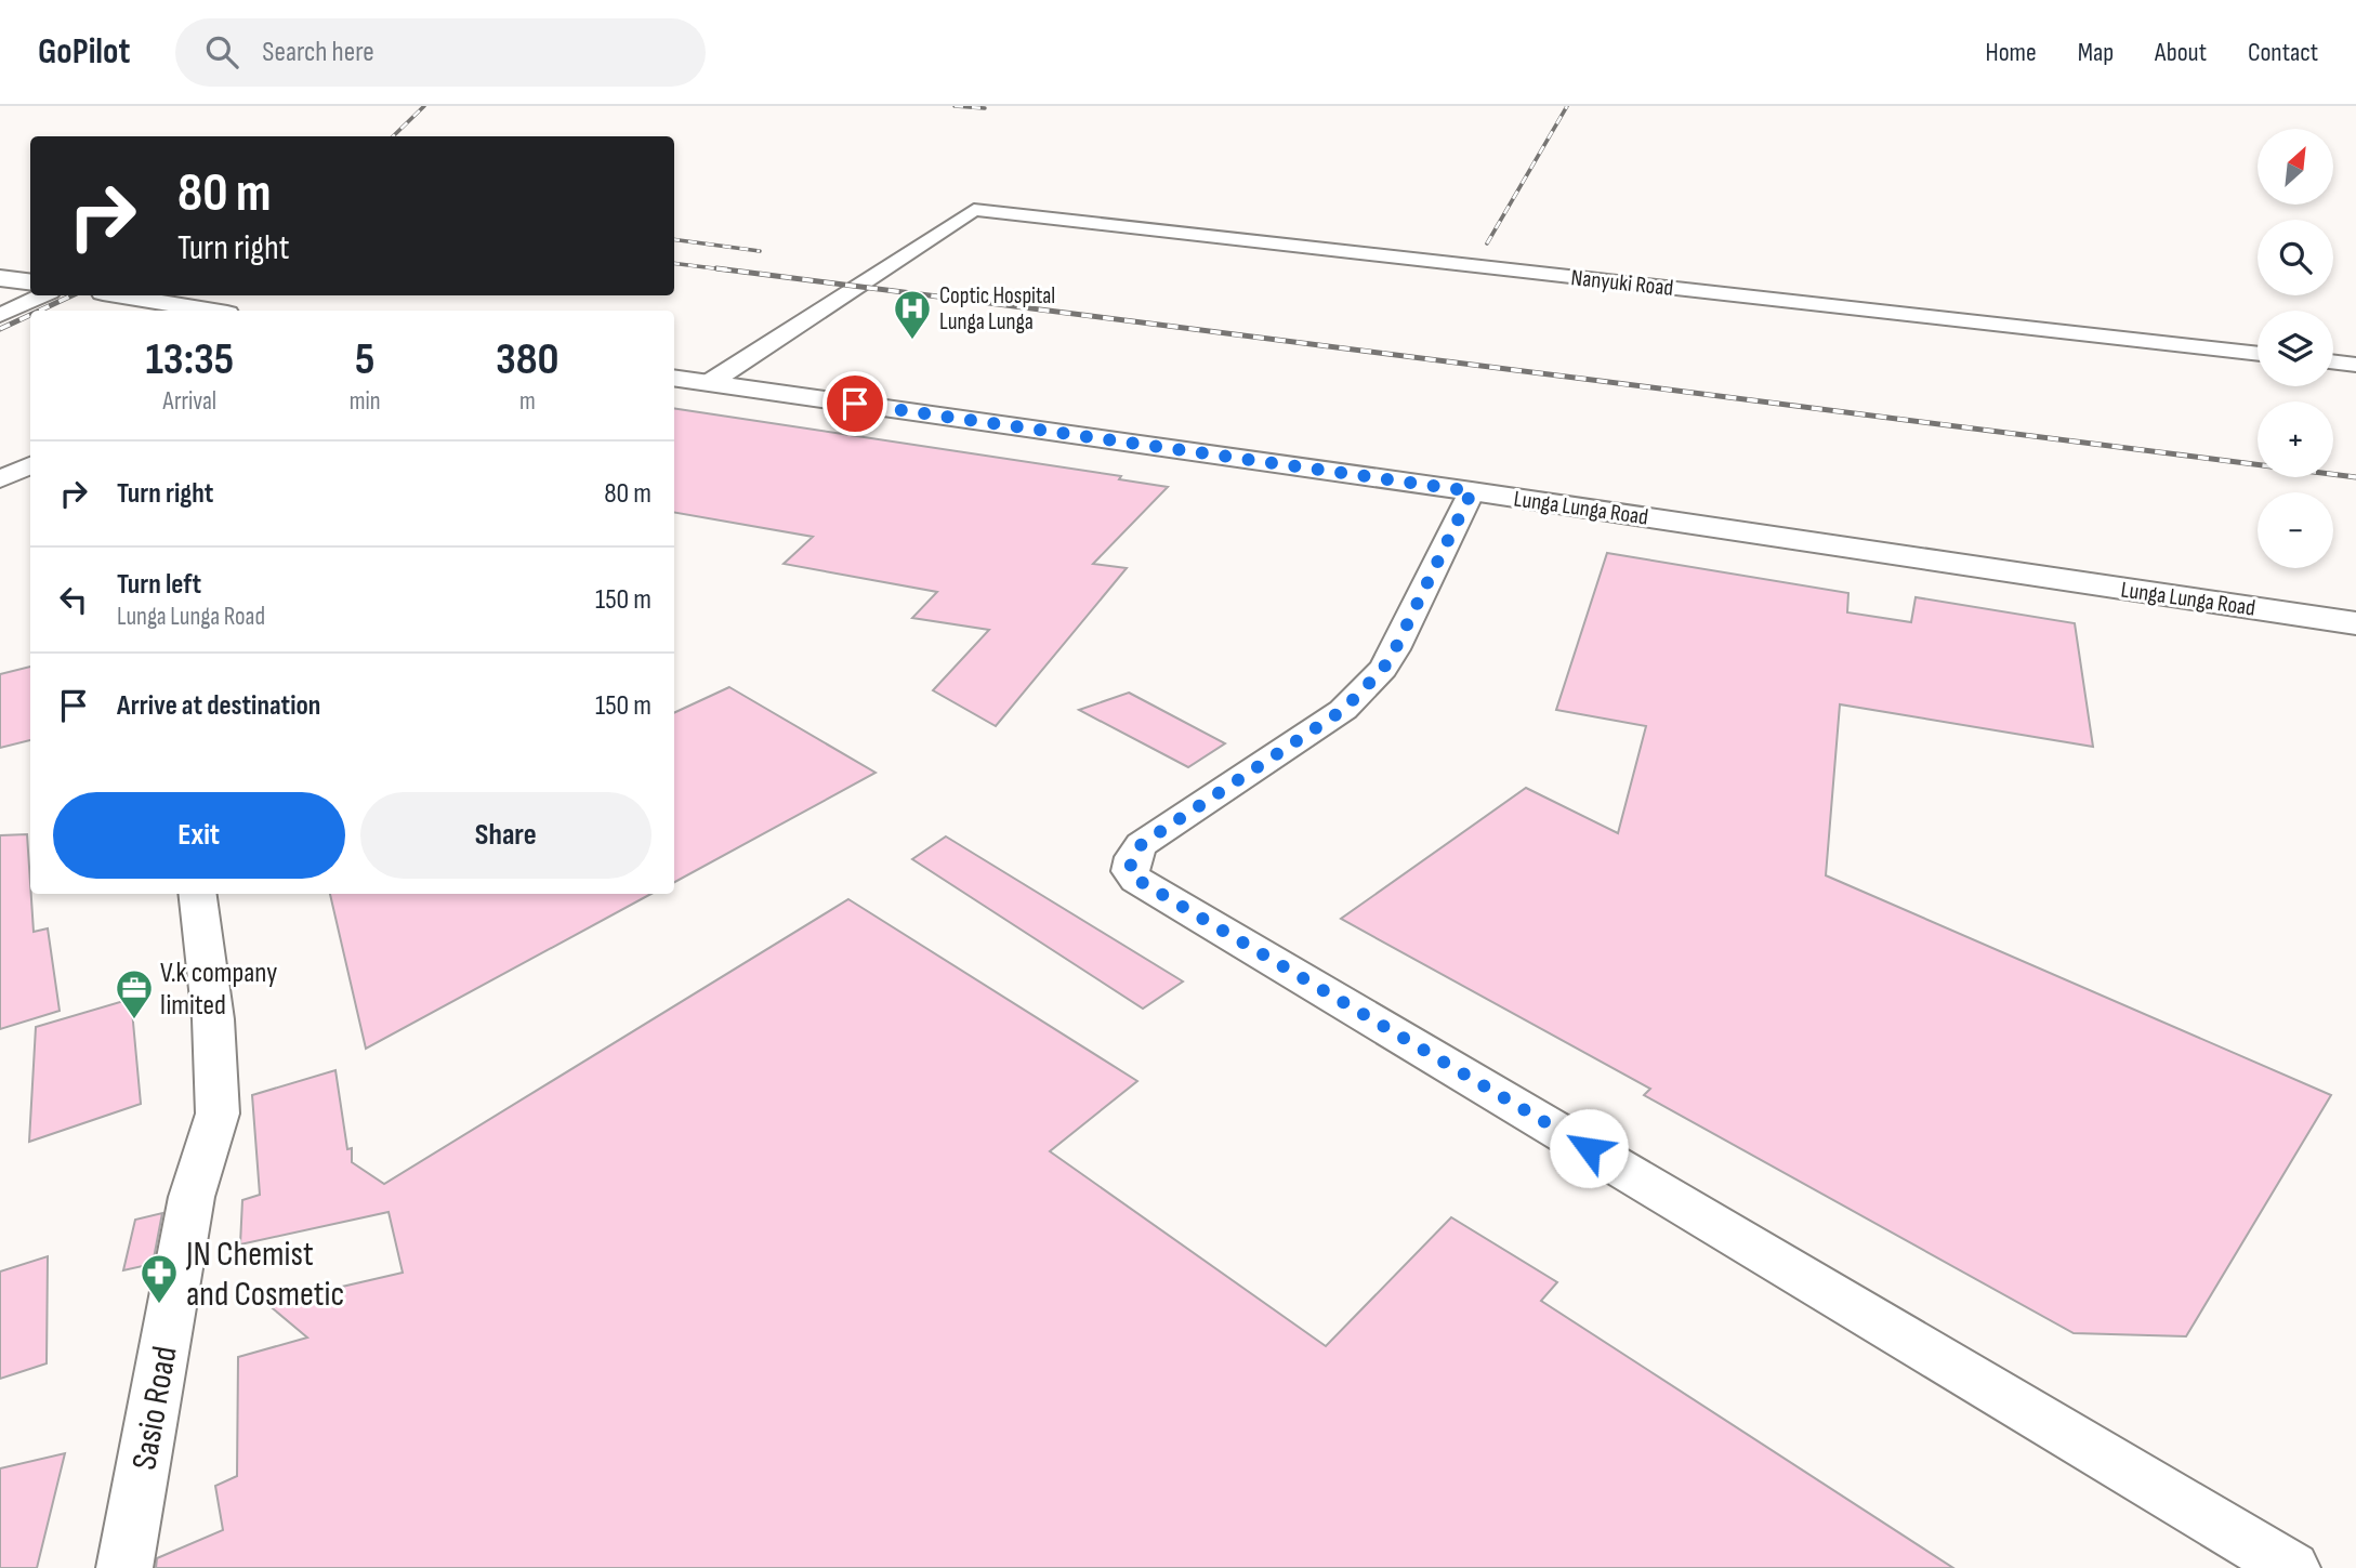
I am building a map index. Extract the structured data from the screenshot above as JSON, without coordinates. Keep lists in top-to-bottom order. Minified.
{"streets":{"main road":["Lunga Lunga Road"],"street":["Nanyuki Road","Sasio Road"]},"crossings":[["Nanyuki Road","Lunga Lunga Road"]],"places":{"hospital":["Coptic Hospital Lunga Lunga"],"office":["V.k company limited"],"pharmacy":["JN Chemist and Cosmetic"]},"north":"top right","page":{"header":"GoPilot","search":"Search here","nav":["Home","Map","About","Contact"],"map_buttons":["+","−"],"turn":["80 m","Turn right"],"eta":["13:35","Arrival","5","min","380","m"],"list":[{"name":"Turn right","value":"80 m"},{"name":"Turn left","note":"Lunga Lunga Road","value":"150 m"},{"name":"Arrive at destination","value":"150 m"}],"buttons":["Exit","Share"]}}
